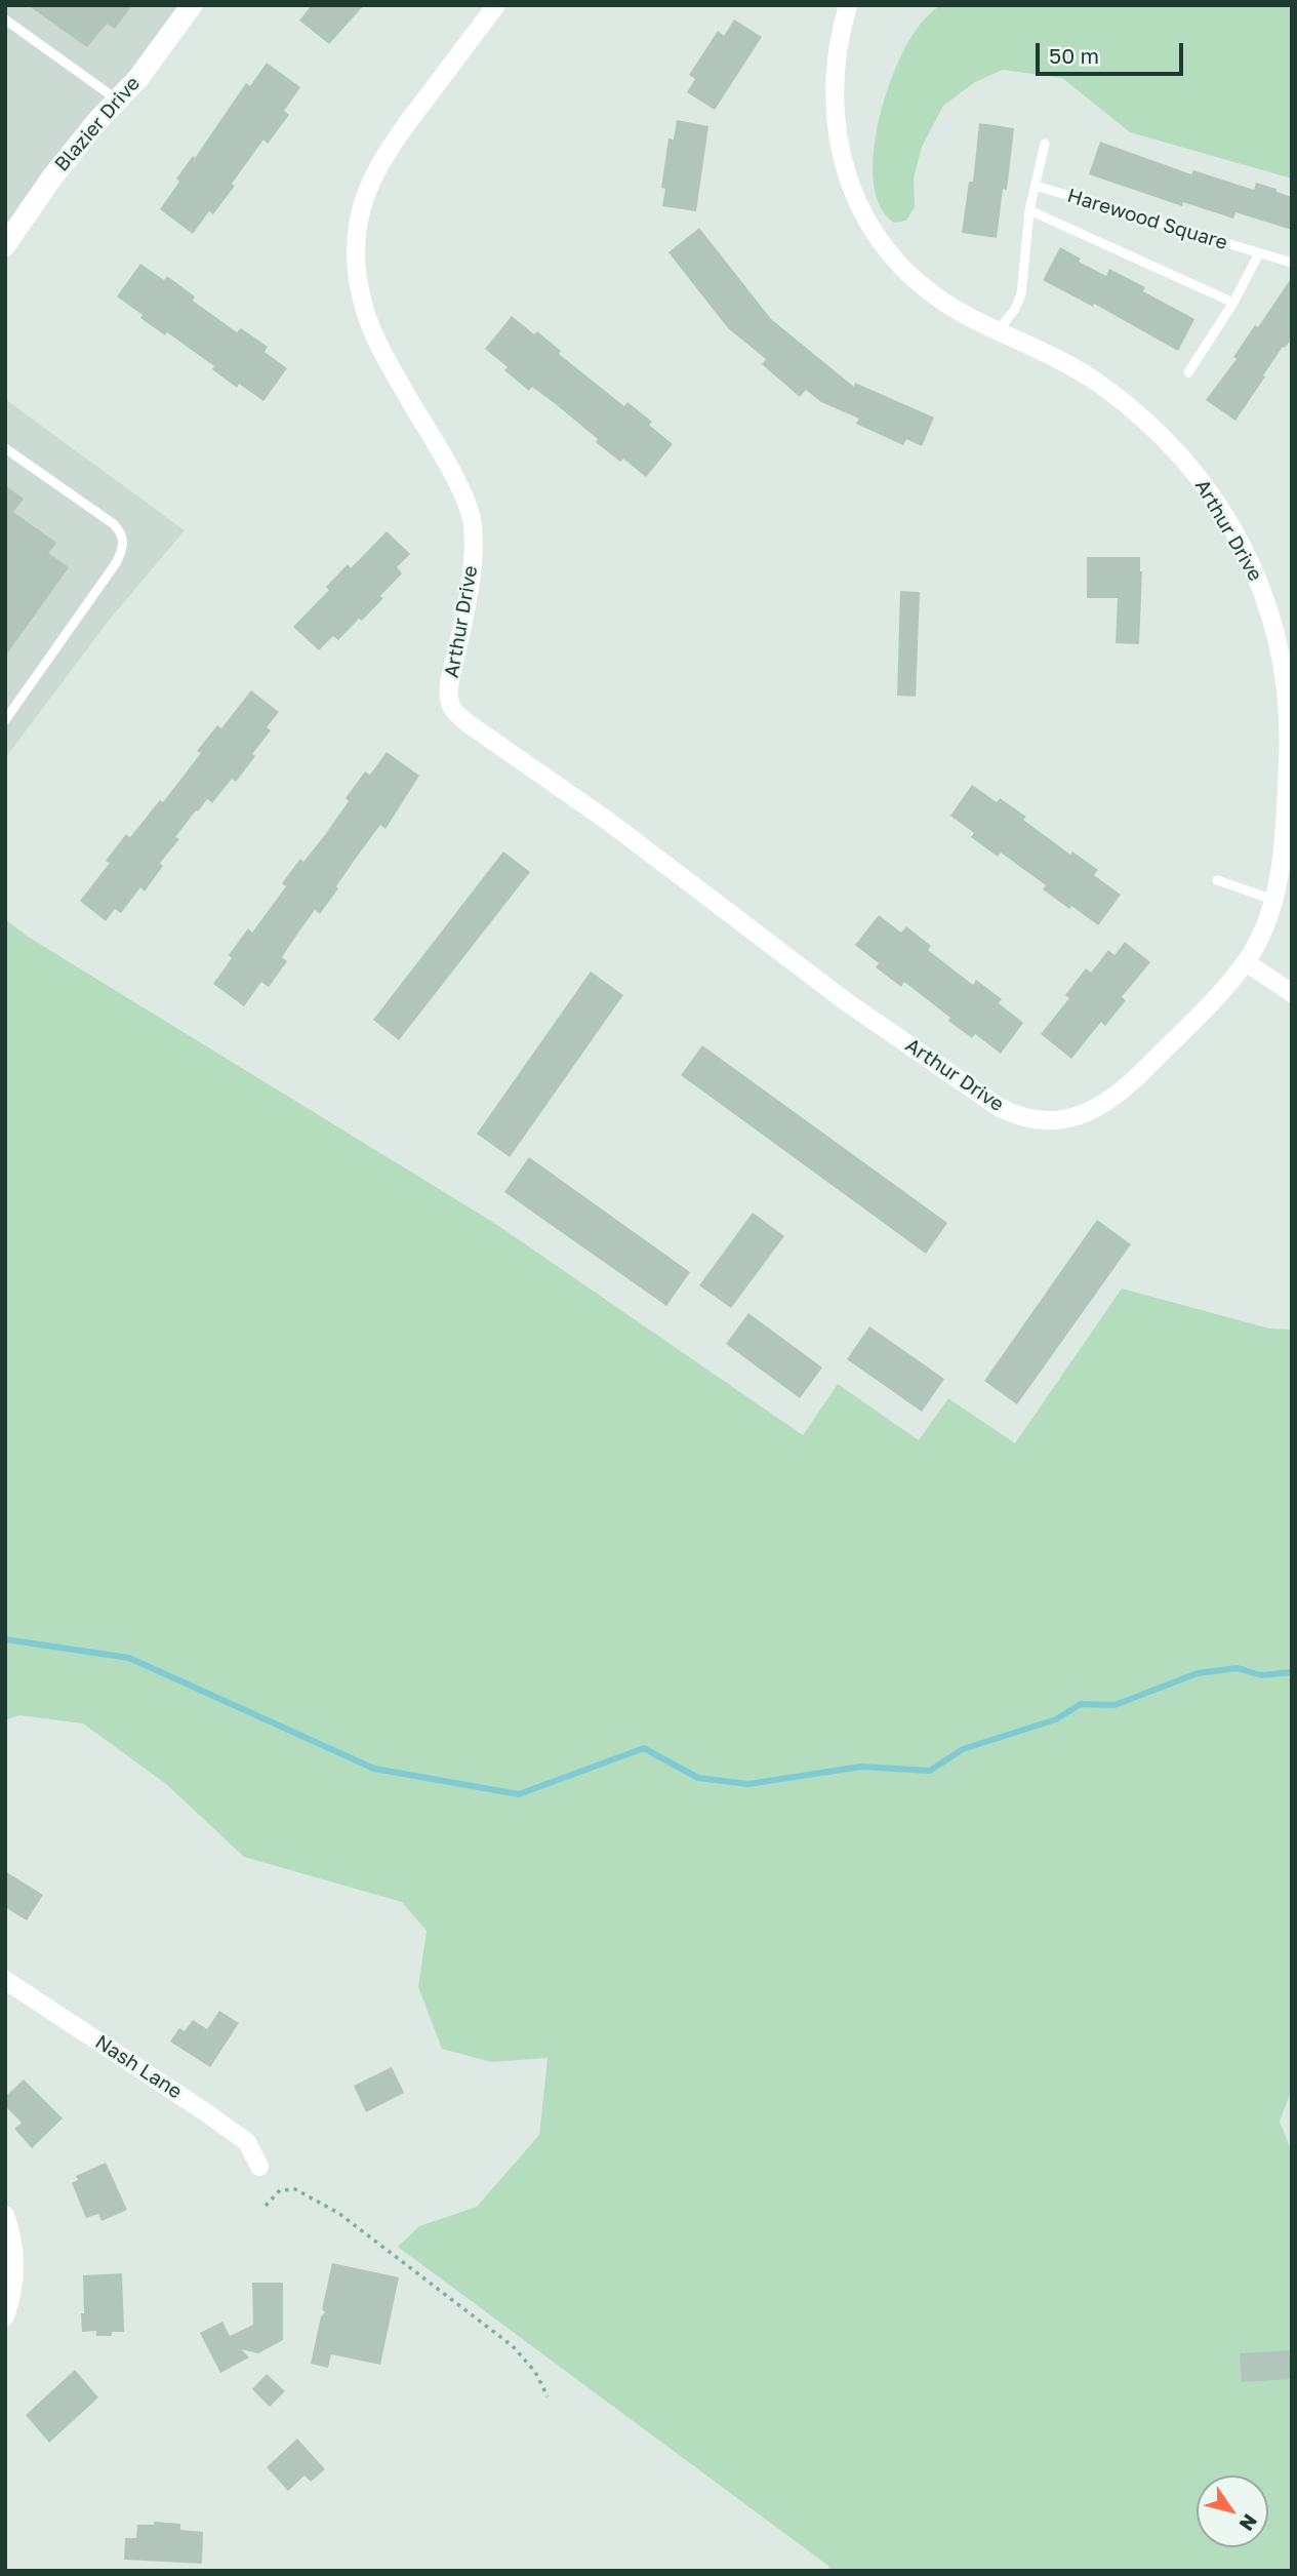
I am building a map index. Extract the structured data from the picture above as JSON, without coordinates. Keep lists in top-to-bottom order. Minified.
{"streets":{"street":["Blazier Drive","Arthur Drive","Nash Lane"],"lane":["Harewood Square"]},"scale_bar":"50 m","north":"bottom right"}
